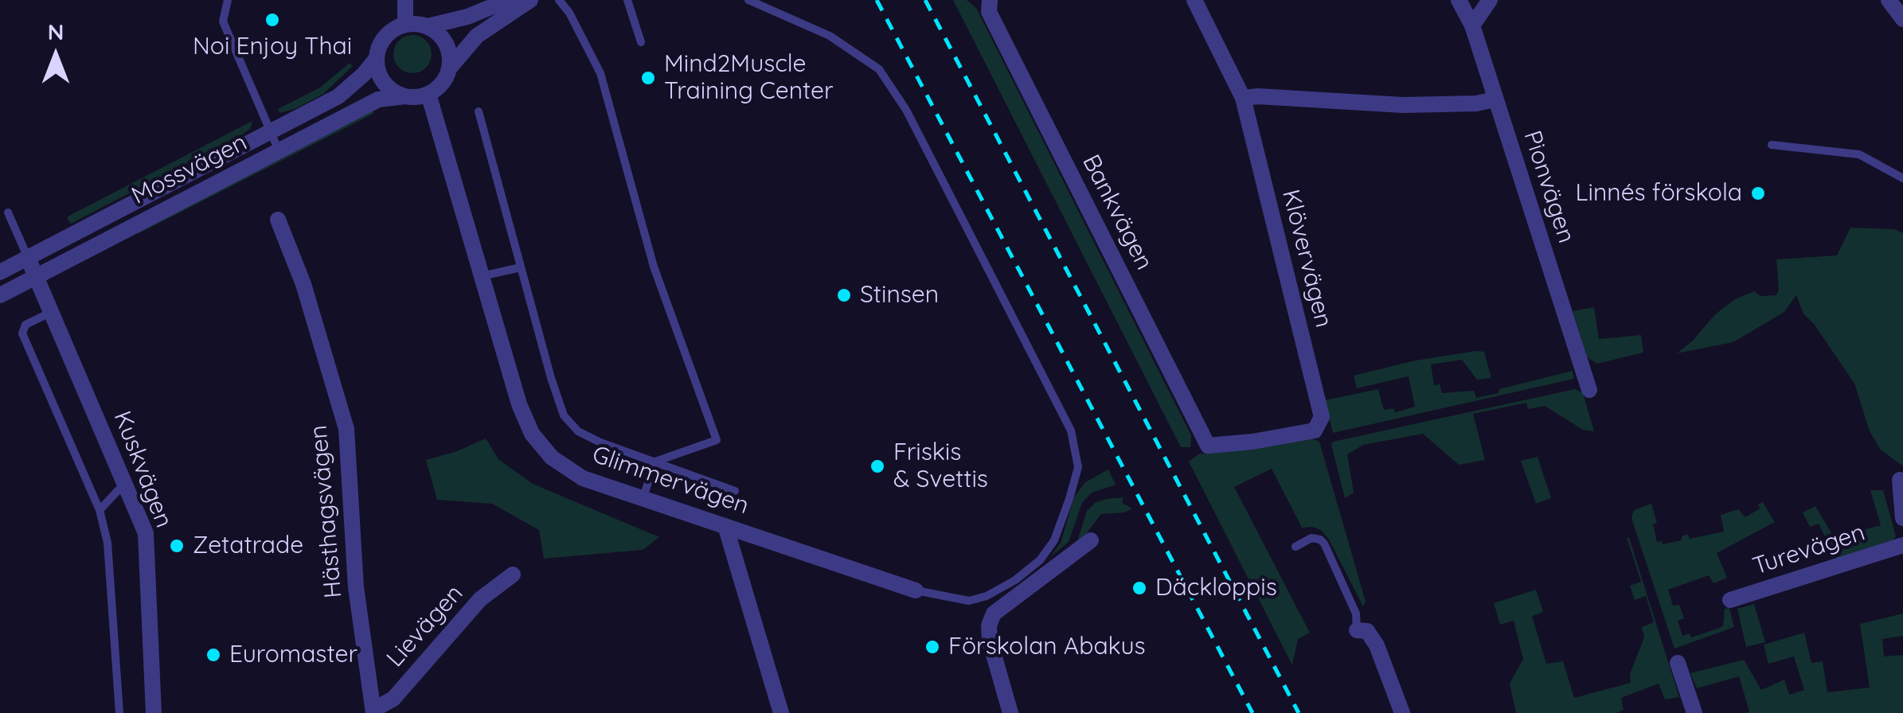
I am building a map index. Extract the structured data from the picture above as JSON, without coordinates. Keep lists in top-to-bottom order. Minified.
{"streets":{"street":["Mossvägen","Pionvägen","Bankvägen","Klövervägen","Kuskvägen","Glimmervägen","Hästhagsvägen","Turevägen","Lievägen"]},"crossings":[["Mossvägen","Kuskvägen"],["Mossvägen","Glimmervägen"],["Bankvägen","Klövervägen"],["Hästhagsvägen","Lievägen"]],"places":["Noi Enjoy Thai","Mind2Muscle Training Center","Linnés förskola","Stinsen","Friskis & Svettis","Zetatrade","Däckloppis","Förskolan Abakus","Euromaster"],"north":"top"}
